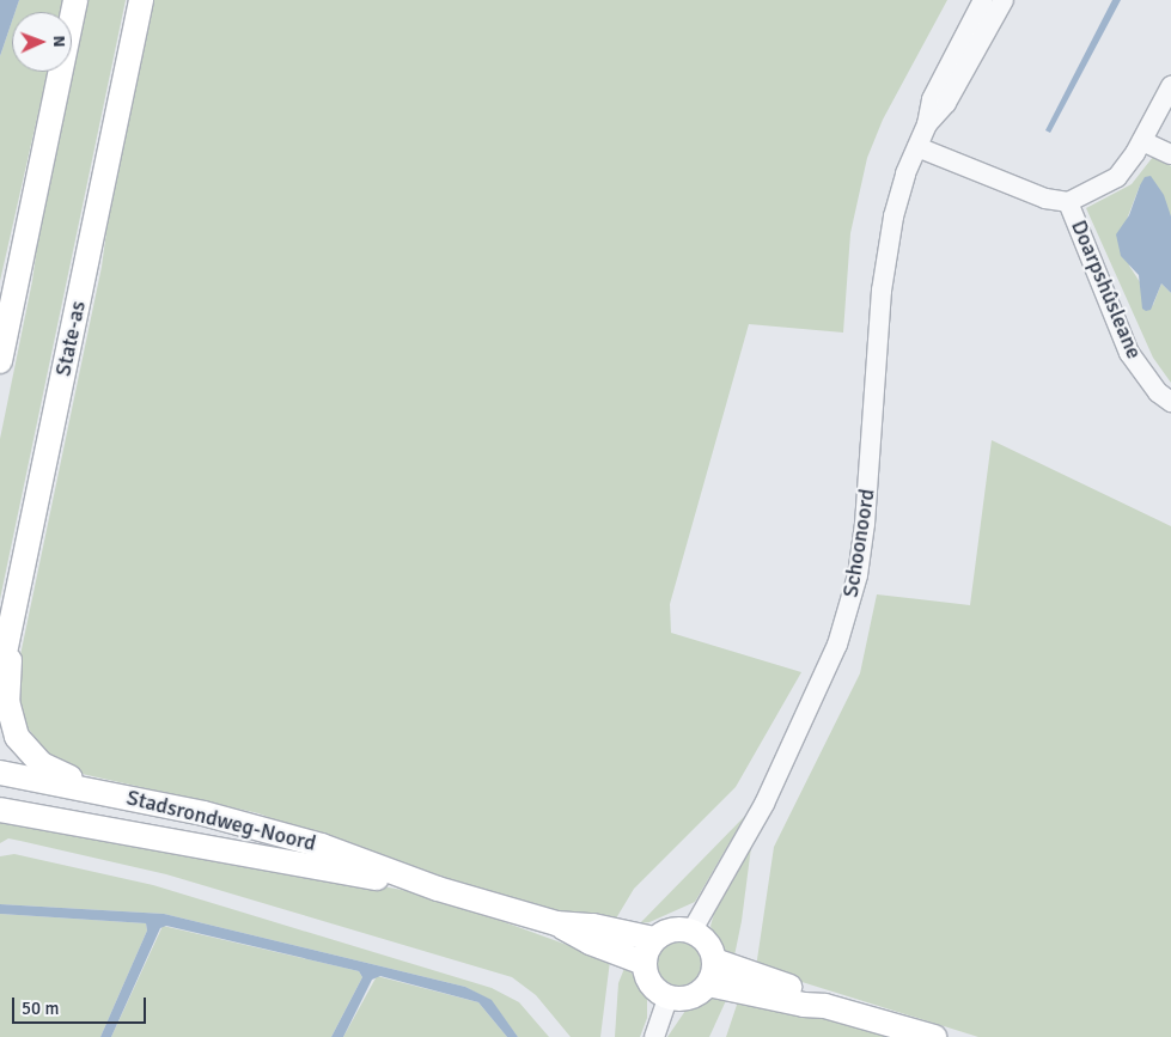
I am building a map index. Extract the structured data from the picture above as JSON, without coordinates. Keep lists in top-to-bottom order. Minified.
{"streets":{"main road":["State-as","Stadsrondweg-Noord"],"street":["Doarpshûsleane","Schoonoord"]},"crossings":[["Doarpshûsleane","Schoonoord"],["Schoonoord","Stadsrondweg-Noord"]],"scale_bar":"50 m","north":"right"}
